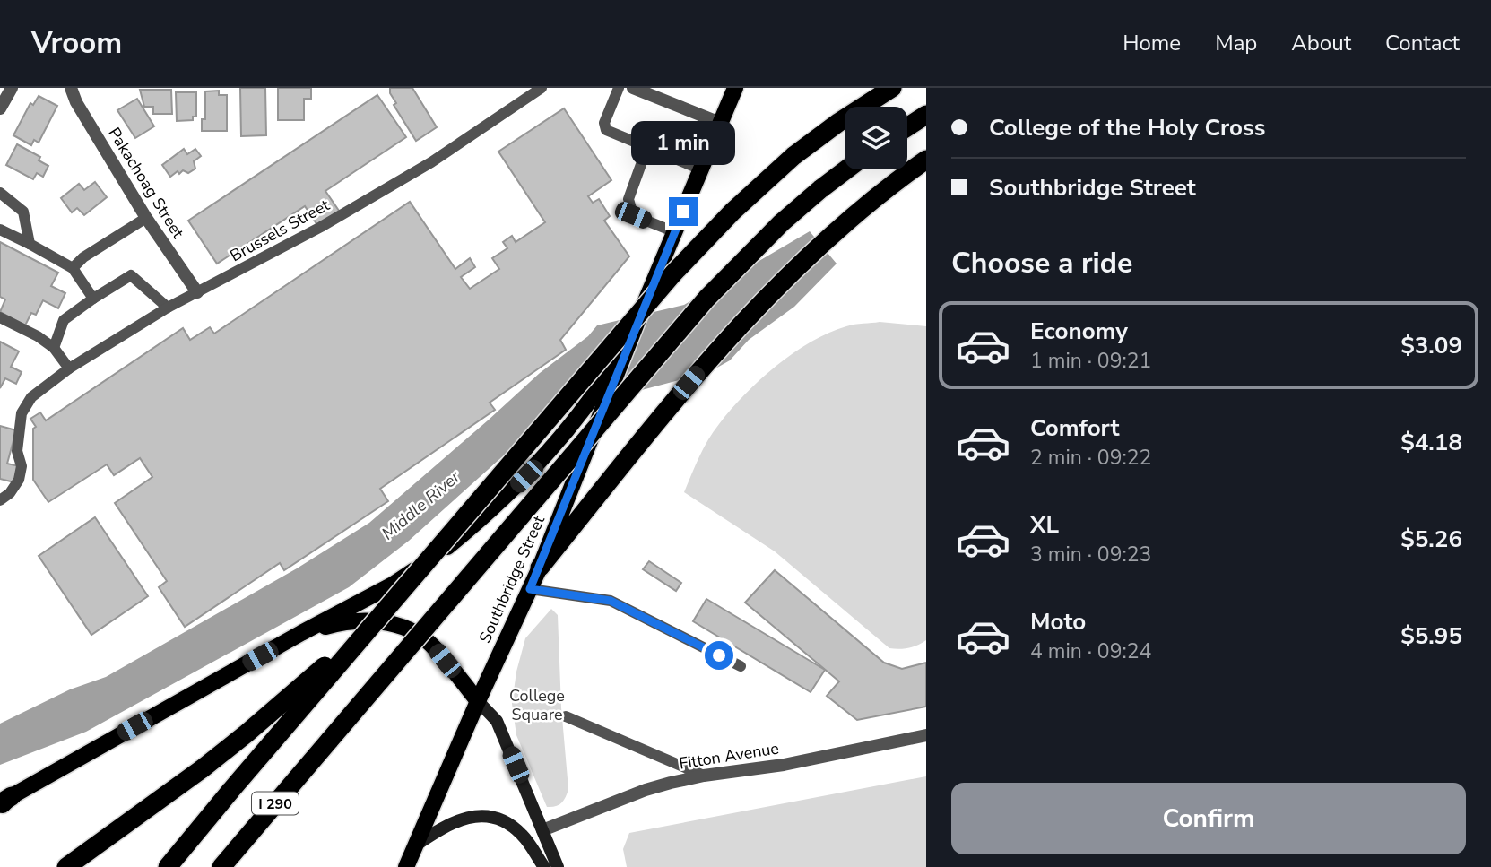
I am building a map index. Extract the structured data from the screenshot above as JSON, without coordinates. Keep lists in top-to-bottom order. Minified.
{"streets":{"highway":["I 290"],"main road":["Southbridge Street"],"street":["Pakachoag Street","Fitton Avenue"],"lane":["Brussels Street"]},"crossings":[["Pakachoag Street","Brussels Street"]],"water":["Middle River"],"parks":["College Square"],"page":{"header":"Vroom","nav":["Home","Map","About","Contact"],"banner":["College of the Holy Cross","Southbridge Street"],"bubble":"1 min","heading":"Choose a ride","list":[{"name":"Economy","note":"1 min · 09:21","value":"$3.09"},{"name":"Comfort","note":"2 min · 09:22","value":"$4.18"},{"name":"XL","note":"3 min · 09:23","value":"$5.26"},{"name":"Moto","note":"4 min · 09:24","value":"$5.95"}],"buttons":"Confirm"}}
